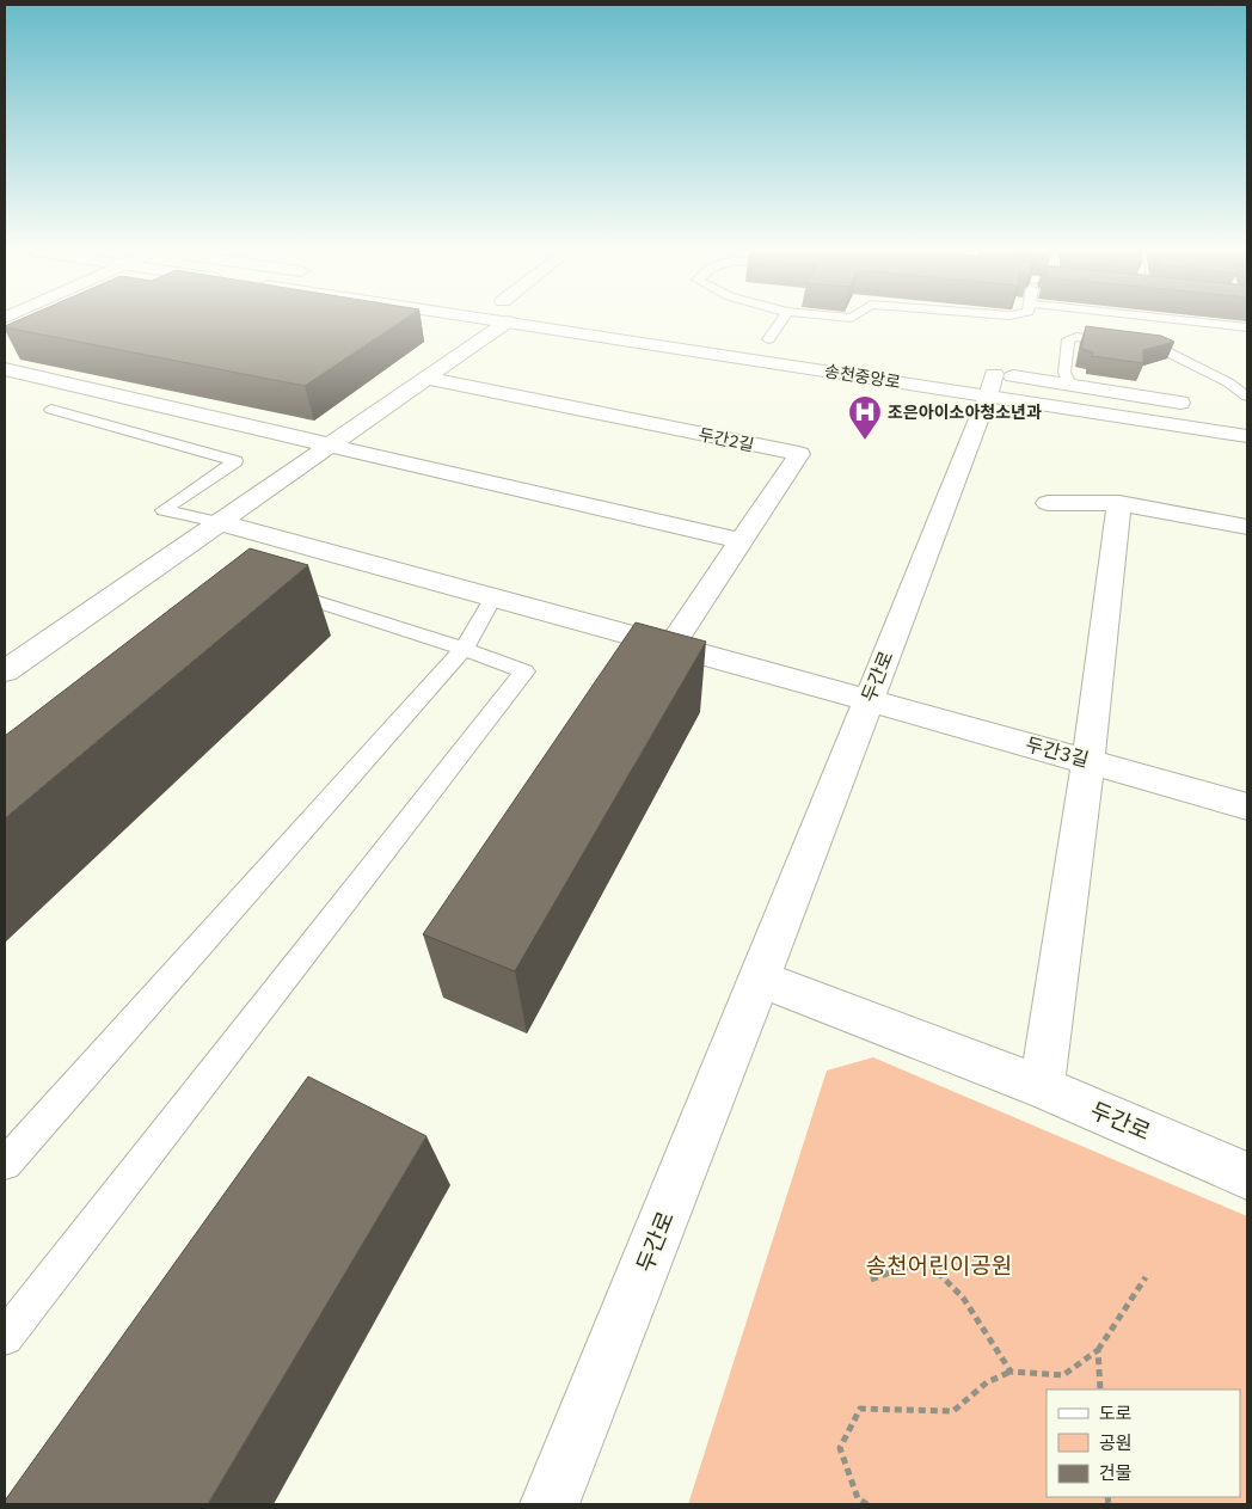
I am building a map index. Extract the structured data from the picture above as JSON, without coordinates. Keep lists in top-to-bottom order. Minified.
{"streets":{"street":["송천중앙로","두간2길","두간로","두간3길"]},"crossings":[["송천중앙로","두간로"],["두간2길","두간3길"],["두간로","두간3길"]],"parks":["송천어린이공원"],"places":{"hospital":["조은아이소아청소년과"]},"legend":["도로","공원","건물"]}
